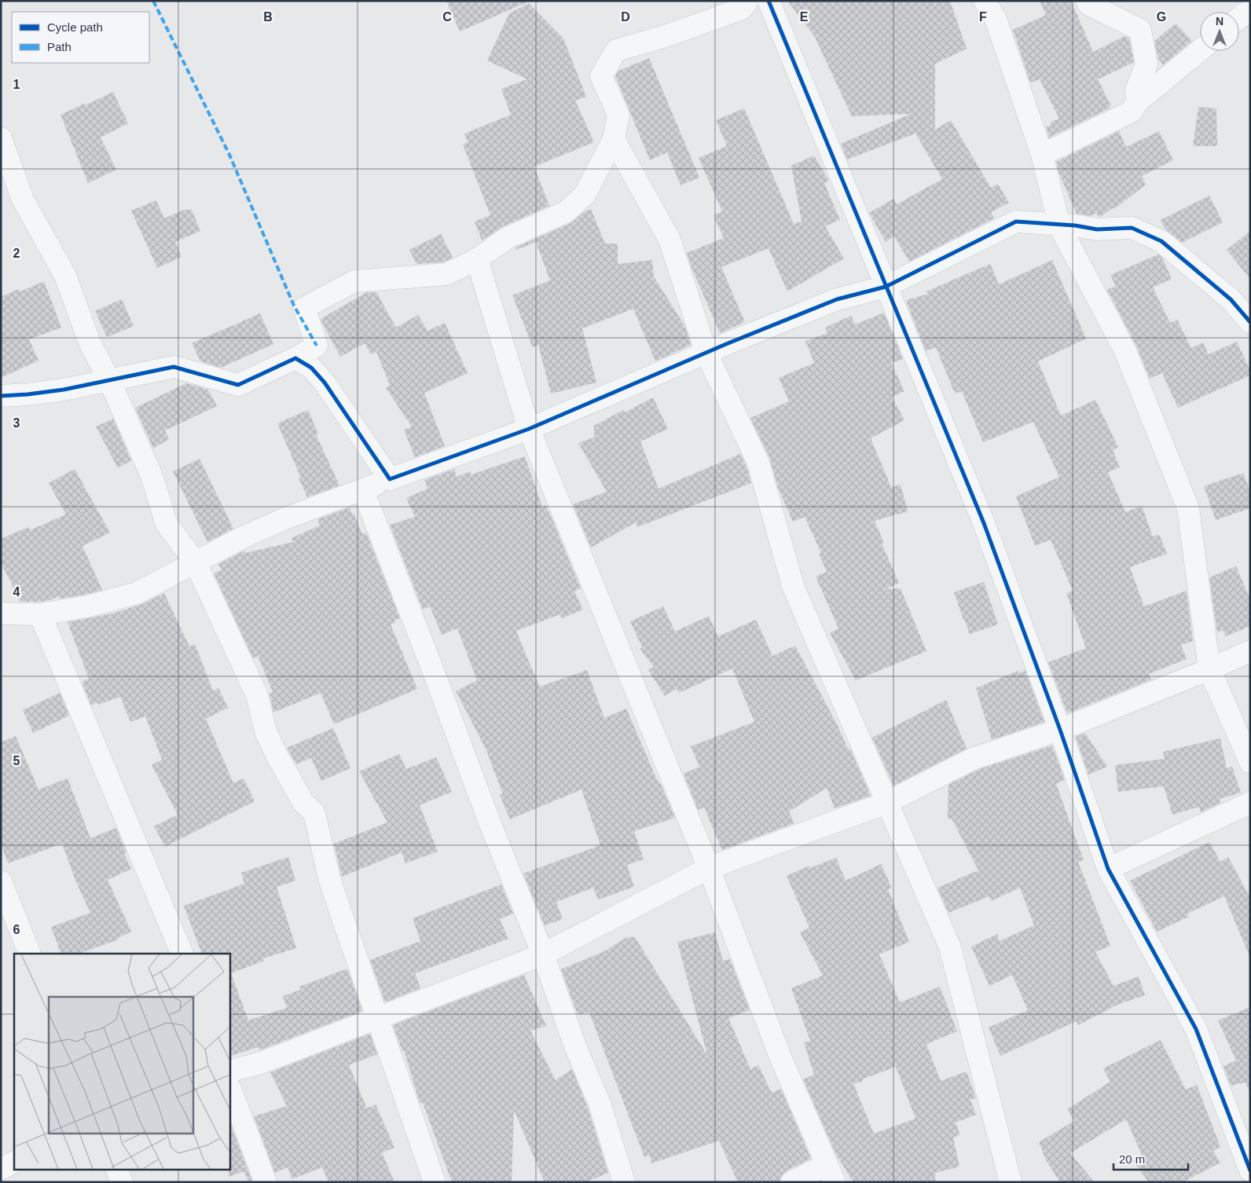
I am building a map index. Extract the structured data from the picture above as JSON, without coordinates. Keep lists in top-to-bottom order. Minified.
{"legend":["Cycle path","Path"],"scale_bar":"20 m","north":"top","grid":{"columns":["B","C","D","E","F","G"],"rows":["1","2","3","4","5","6"]}}
